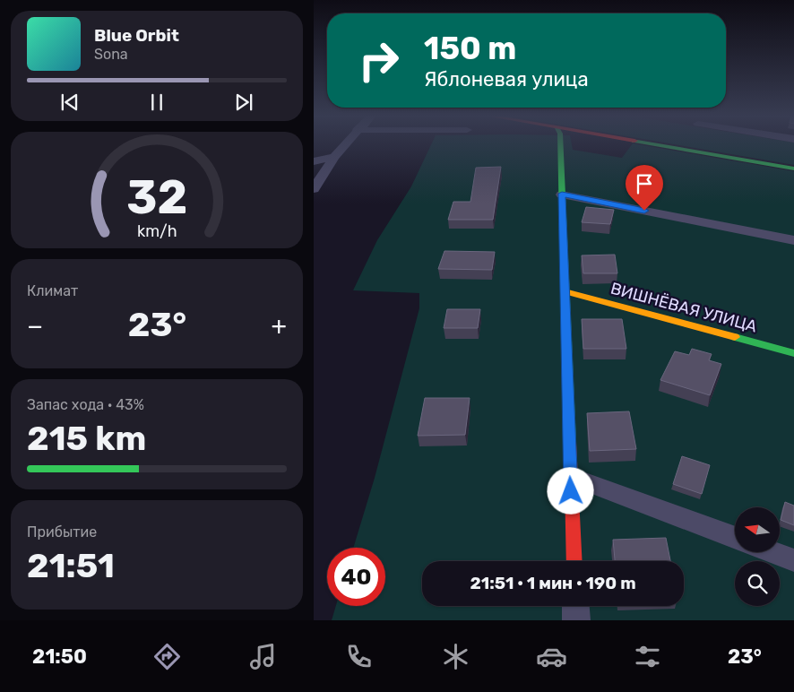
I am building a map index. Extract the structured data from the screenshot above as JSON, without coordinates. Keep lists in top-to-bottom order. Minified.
{"streets":{"street":["ВИШНЁВАЯ УЛИЦА"]},"north":"left","page":{"turn":["150 m","Яблоневая улица"],"song":["Blue Orbit","Sona"],"tile":["Климат",["Запас хода · 43%","215 km"],["Прибытие","21:51"]],"heat":["−","23°","+"],"limit":"40","trip":"21:51 · 1 мин · 190 m","tabs":["21:50","23°"],"gauge":["32","km/h"]}}
